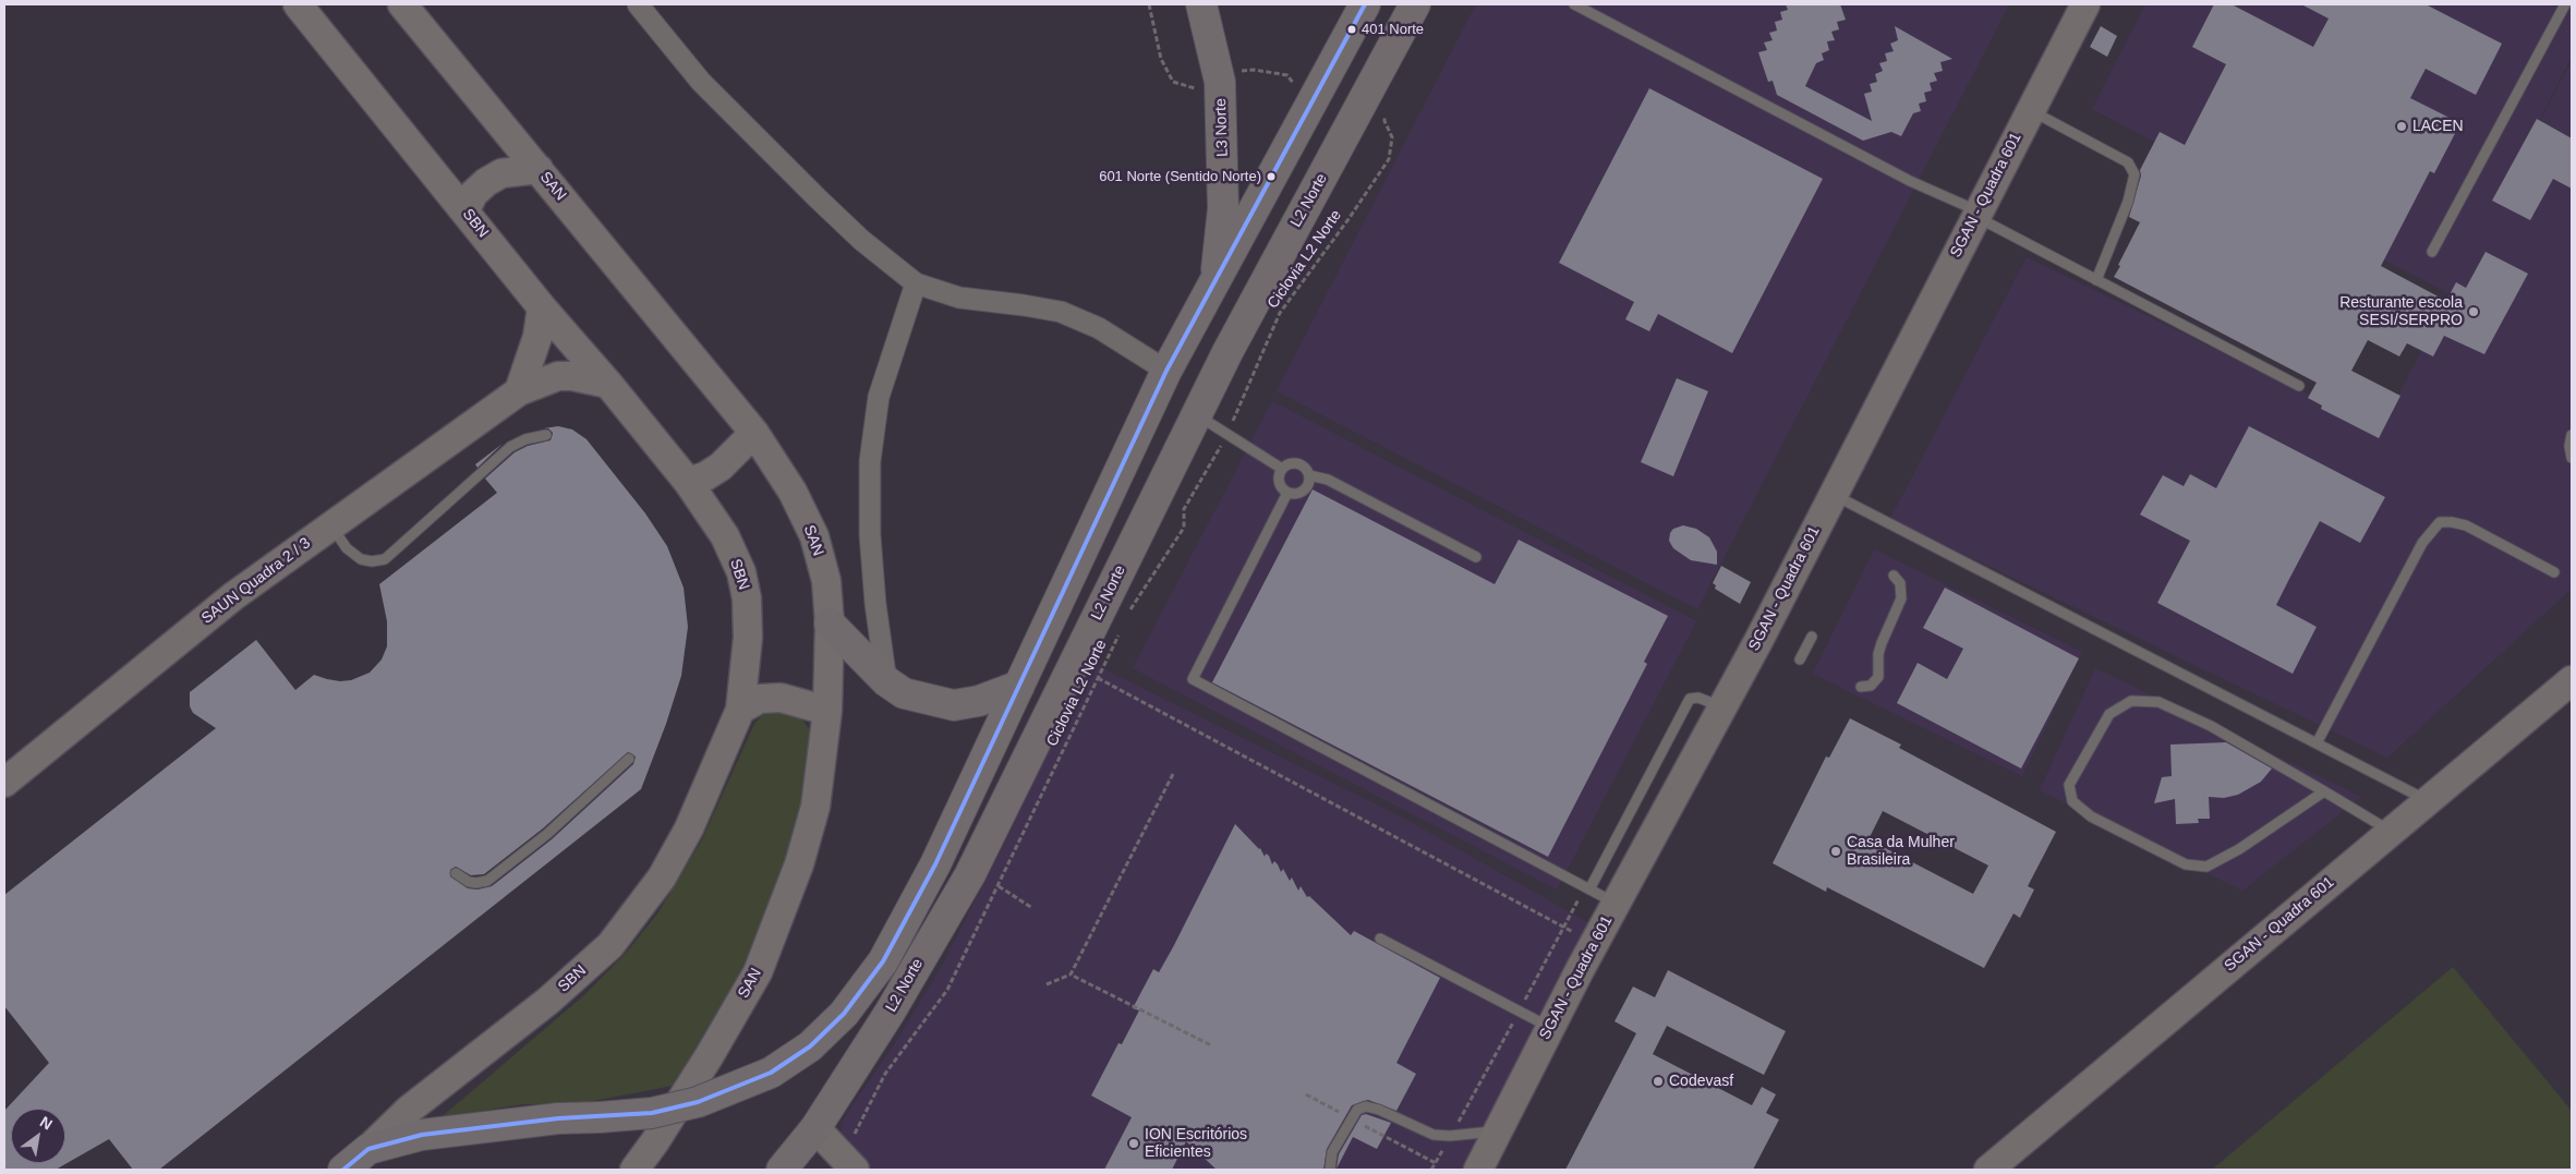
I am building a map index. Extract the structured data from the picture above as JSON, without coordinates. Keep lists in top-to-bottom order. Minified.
{"streets":{"main road":["L3 Norte","SAN","SGAN - Quadra 601","L2 Norte","SBN","SAUN Quadra 2 / 3"],"path":["Ciclovia L2 Norte"]},"crossings":[["L3 Norte","L2 Norte"],["L2 Norte","SBN"],["L2 Norte","Ciclovia L2 Norte"],["SBN","SAUN Quadra 2 / 3"]],"places":["401 Norte","LACEN","601 Norte (Sentido Norte)","Resturante escola SESI/SERPRO","Casa da Mulher Brasileira","Codevasf","ION Escritórios Eficientes"],"north":"top right"}
